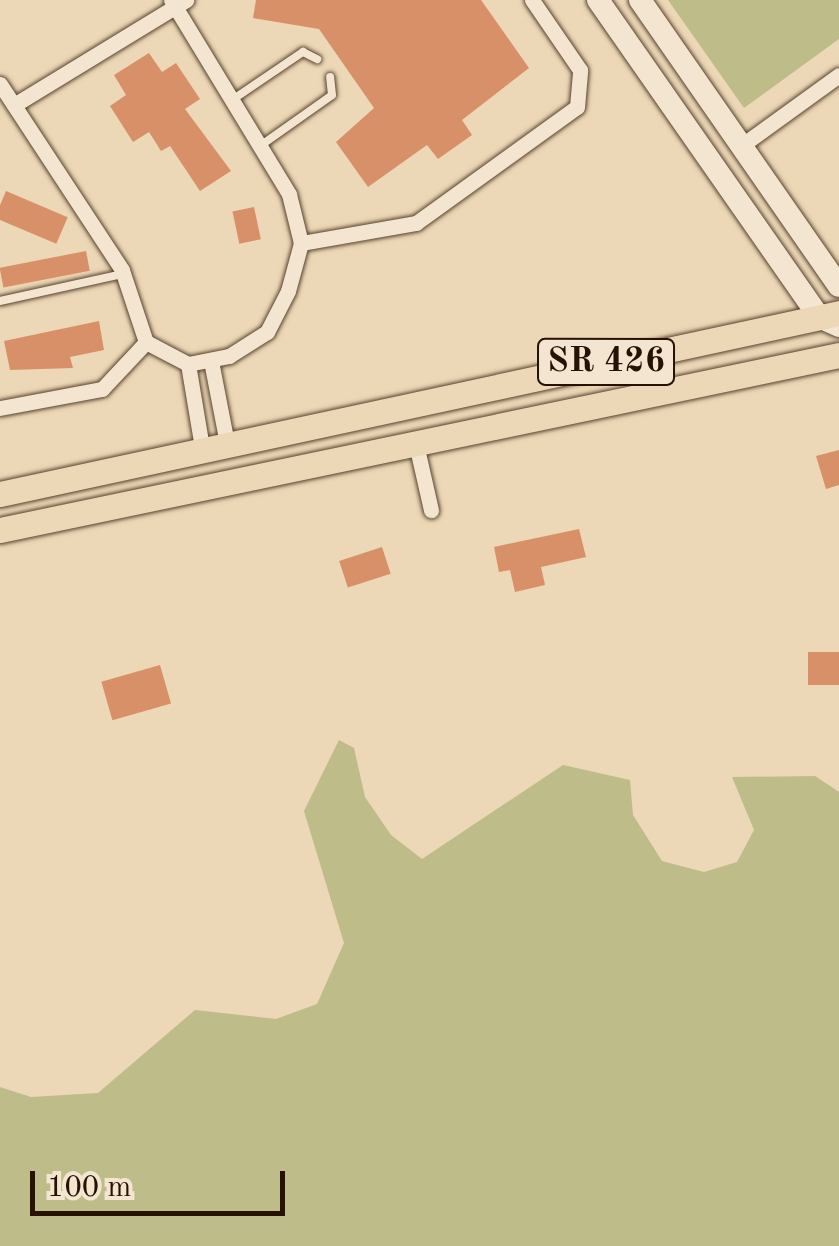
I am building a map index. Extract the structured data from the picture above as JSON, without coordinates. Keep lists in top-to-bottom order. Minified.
{"streets":{"main road":["SR 426"]},"scale_bar":"100 m"}
